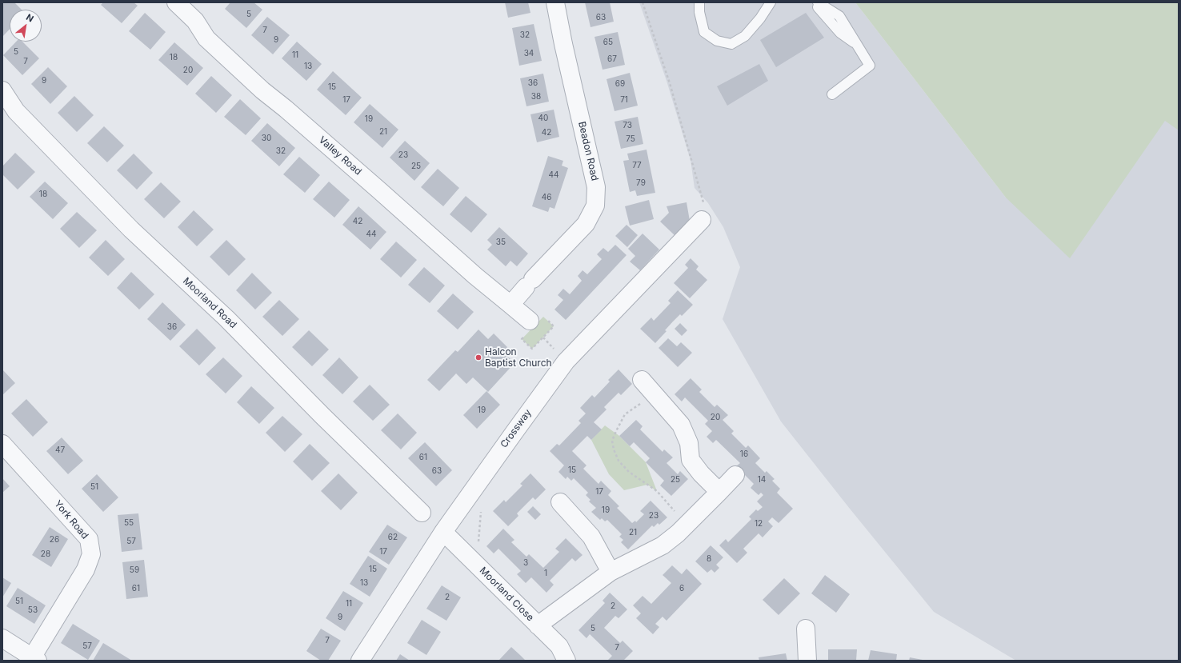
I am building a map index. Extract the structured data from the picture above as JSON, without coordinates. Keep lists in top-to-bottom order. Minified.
{"streets":{"street":["Beadon Road","Valley Road","Moorland Road","Crossway","York Road","Moorland Close"]},"crossings":[["Beadon Road","Valley Road"],["Crossway","Moorland Close"]],"places":["Halcon Baptist Church"],"house_numbers":["5","63","7","32","9","65","5","34","11","18","67","7","13","20","9","36","69","15","38","17","71","40","19","73","21","42","30","75","32","23","77","25","44","79","18","46","42","44","35","36","19","20","47","16","61","15","63","25","14","51","17","19","23","55","12","21","62","26","57","17","28","8","3","15","59","1","13","61","6","2","51","11","2","53","9","5","7","57","7"],"north":"top right"}
